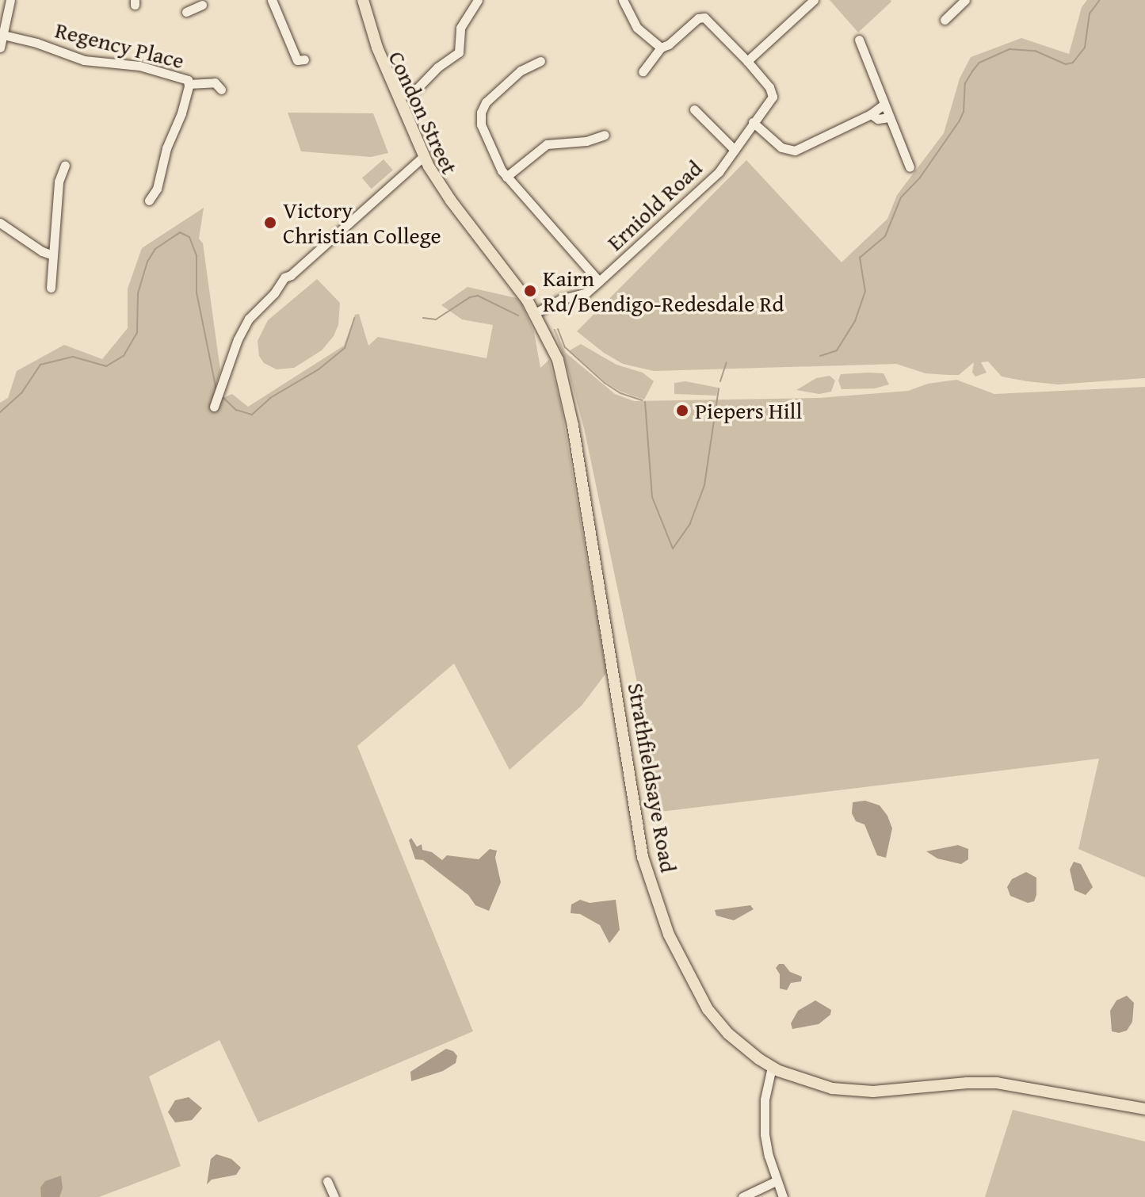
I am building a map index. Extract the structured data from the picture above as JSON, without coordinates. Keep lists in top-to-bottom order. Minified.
{"streets":{"main road":["Condon Street","Strathfieldsaye Road"],"street":["Regency Place","Erniold Road"]},"crossings":[["Condon Street","Erniold Road"],["Condon Street","Strathfieldsaye Road"],["Erniold Road","Strathfieldsaye Road"]],"places":["Victory Christian College","Kairn Rd/Bendigo-Redesdale Rd","Piepers Hill"]}
